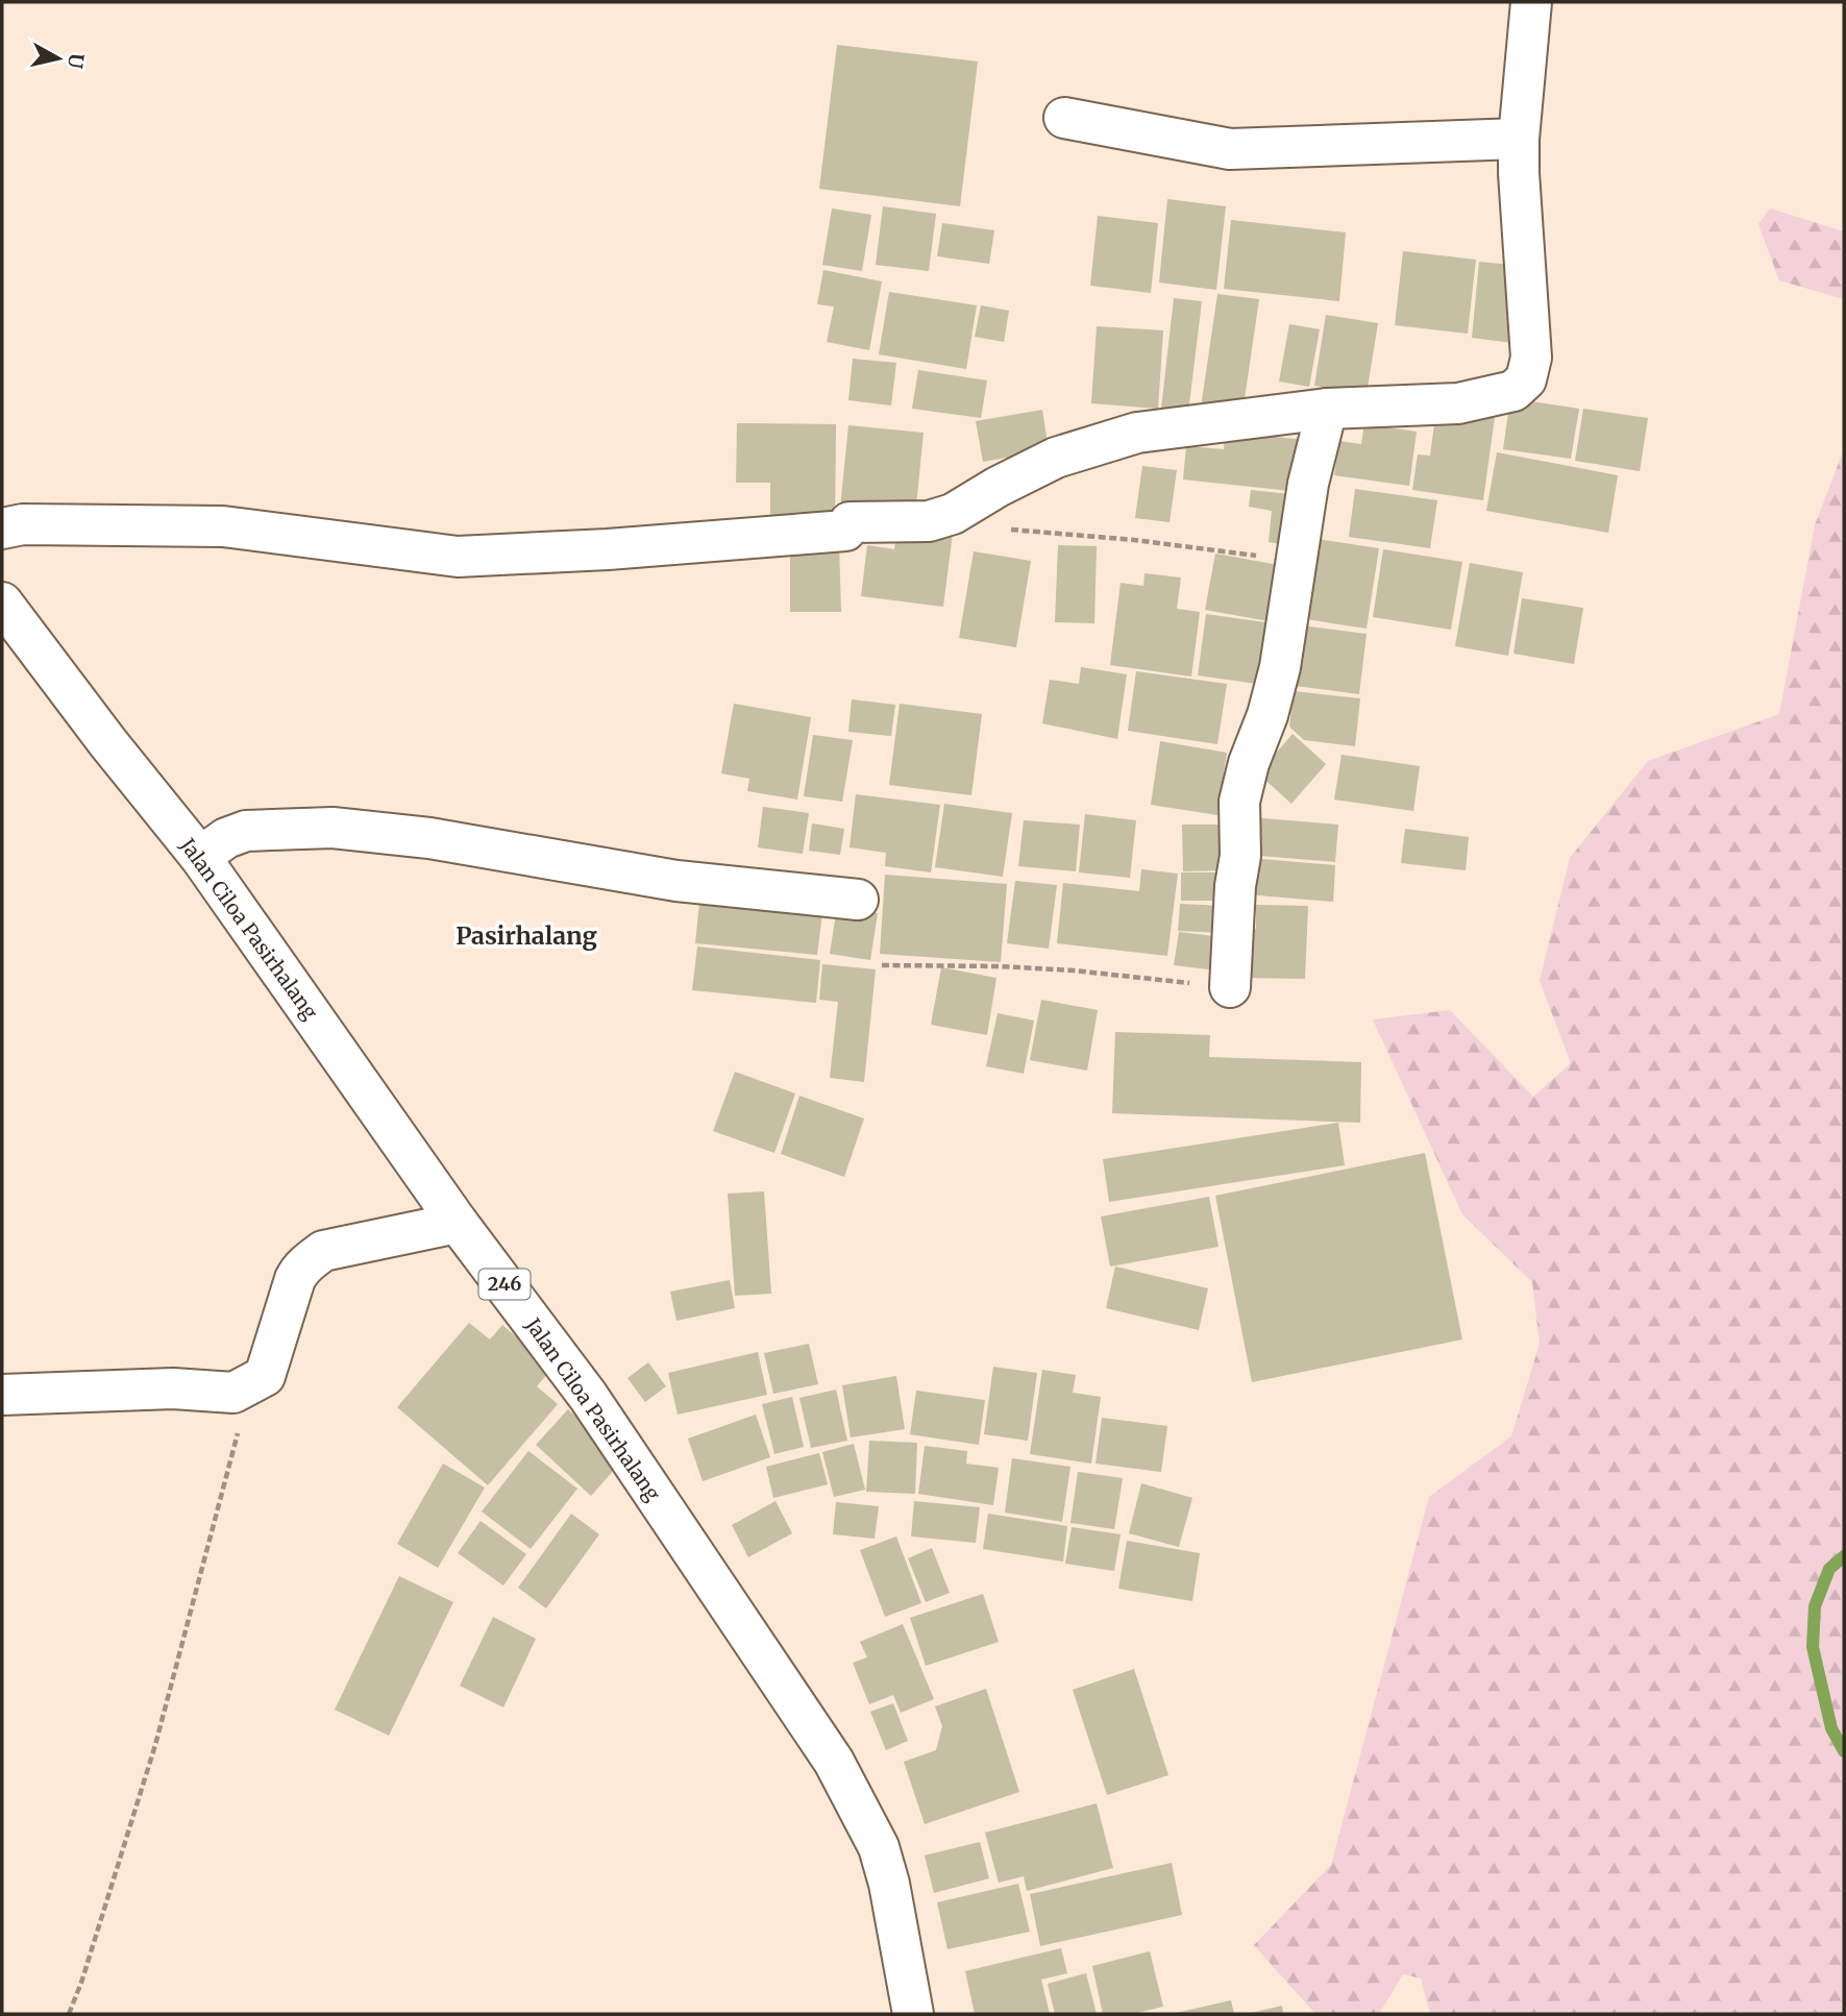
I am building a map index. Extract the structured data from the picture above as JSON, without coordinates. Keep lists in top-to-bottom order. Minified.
{"streets":{"street":["Jalan Ciloa Pasirhalang","246"]},"districts":["Pasirhalang"],"north":"right"}
